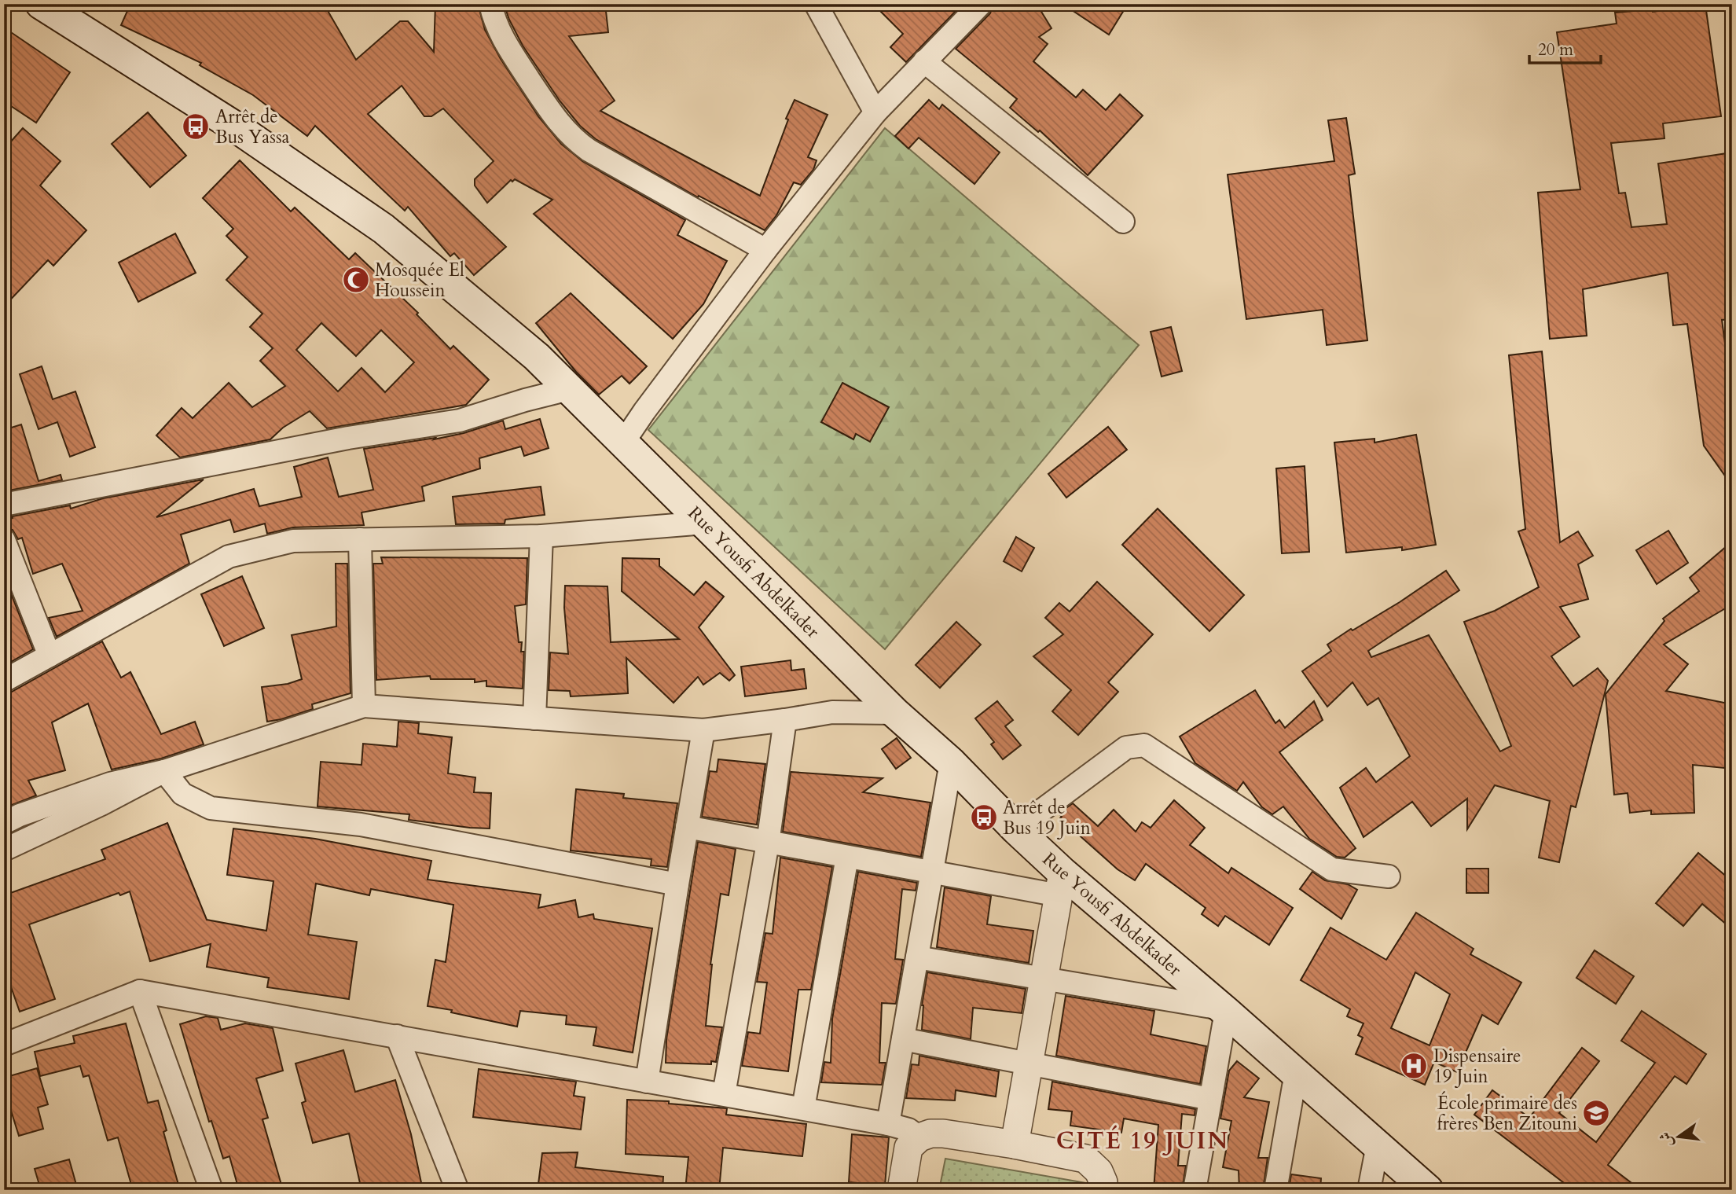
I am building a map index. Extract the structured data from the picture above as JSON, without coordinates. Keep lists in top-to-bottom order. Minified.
{"streets":{"main road":["Rue Yousfi Abdelkader"]},"districts":["CITÉ 19 JUIN"],"places":{"bus stop":["Arrêt de Bus Yassa","Arrêt de Bus 19 Juin"],"mosque":["Mosquée El Houssein"],"hospital":["Dispensaire 19 Juin"],"school or university":["École primaire des frères Ben Zitouni"]},"scale_bar":"20 m","north":"left"}
